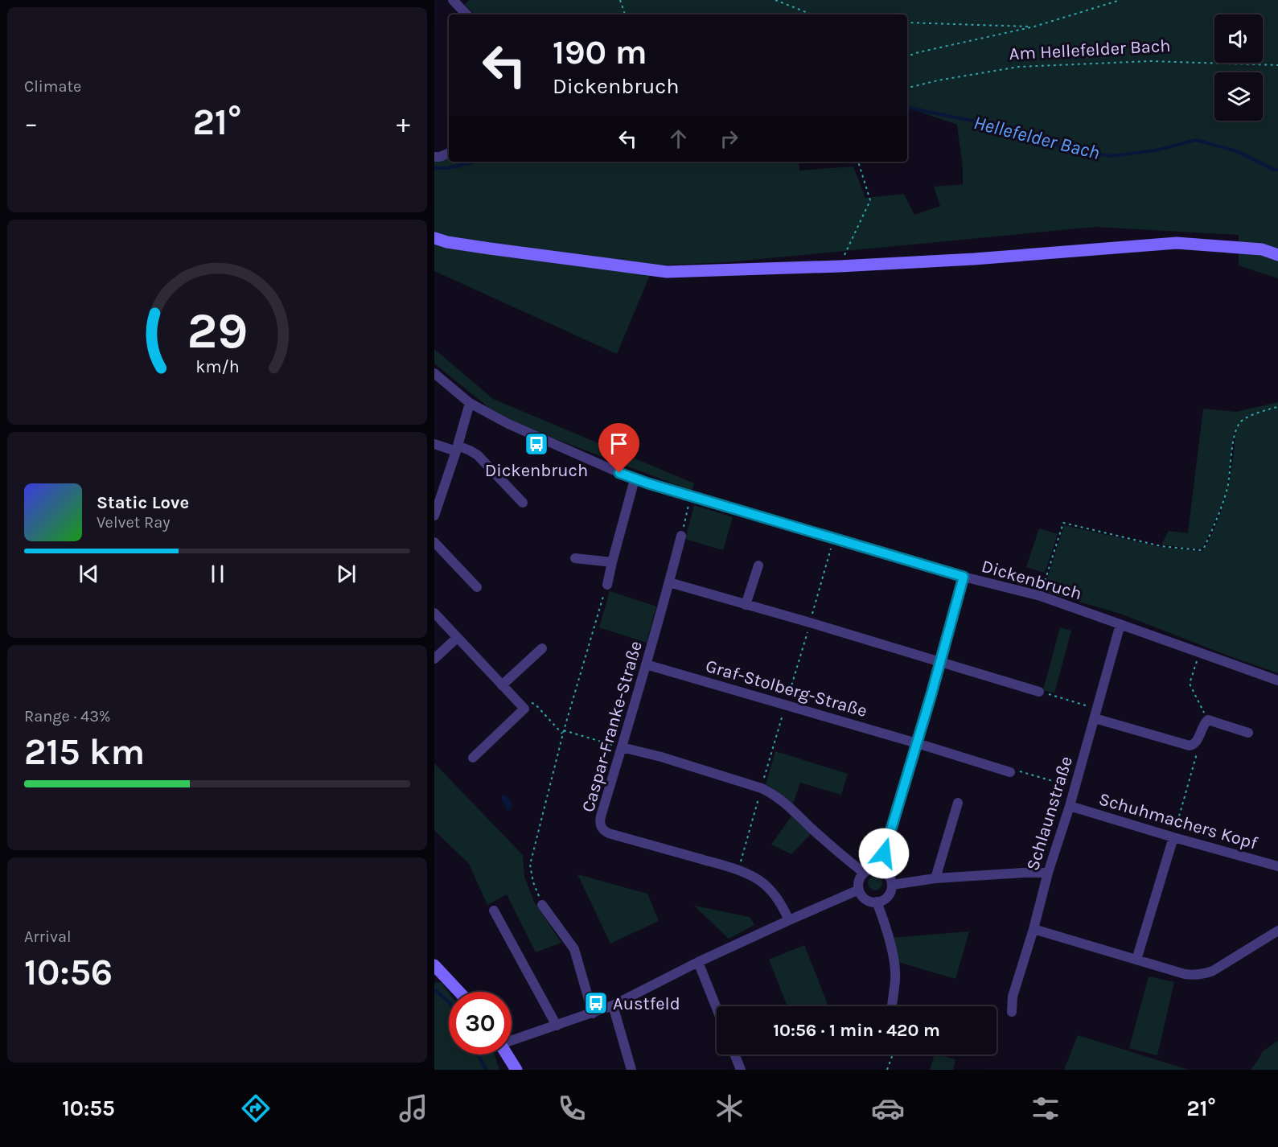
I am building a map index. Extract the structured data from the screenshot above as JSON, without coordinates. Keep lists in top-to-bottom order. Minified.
{"streets":{"street":["Dickenbruch","Graf-Stolberg-Straße","Caspar-Franke-Straße","Schlaunstraße","Schuhmachers Kopf"],"path":["Am Hellefelder Bach"]},"crossings":[["Dickenbruch","Schlaunstraße"],["Graf-Stolberg-Straße","Caspar-Franke-Straße"],["Schlaunstraße","Schuhmachers Kopf"]],"water":["Hellefelder Bach"],"places":{"bus stop":["Dickenbruch","Austfeld"]},"page":{"tile":["Climate",["Range · 43%","215 km"],["Arrival","10:56"]],"turn":["190 m","Dickenbruch"],"heat":["−","21°","+"],"song":["Static Love","Velvet Ray"],"limit":"30","trip":"10:56 · 1 min · 420 m","tabs":["10:55","21°"],"gauge":["29","km/h"]}}
